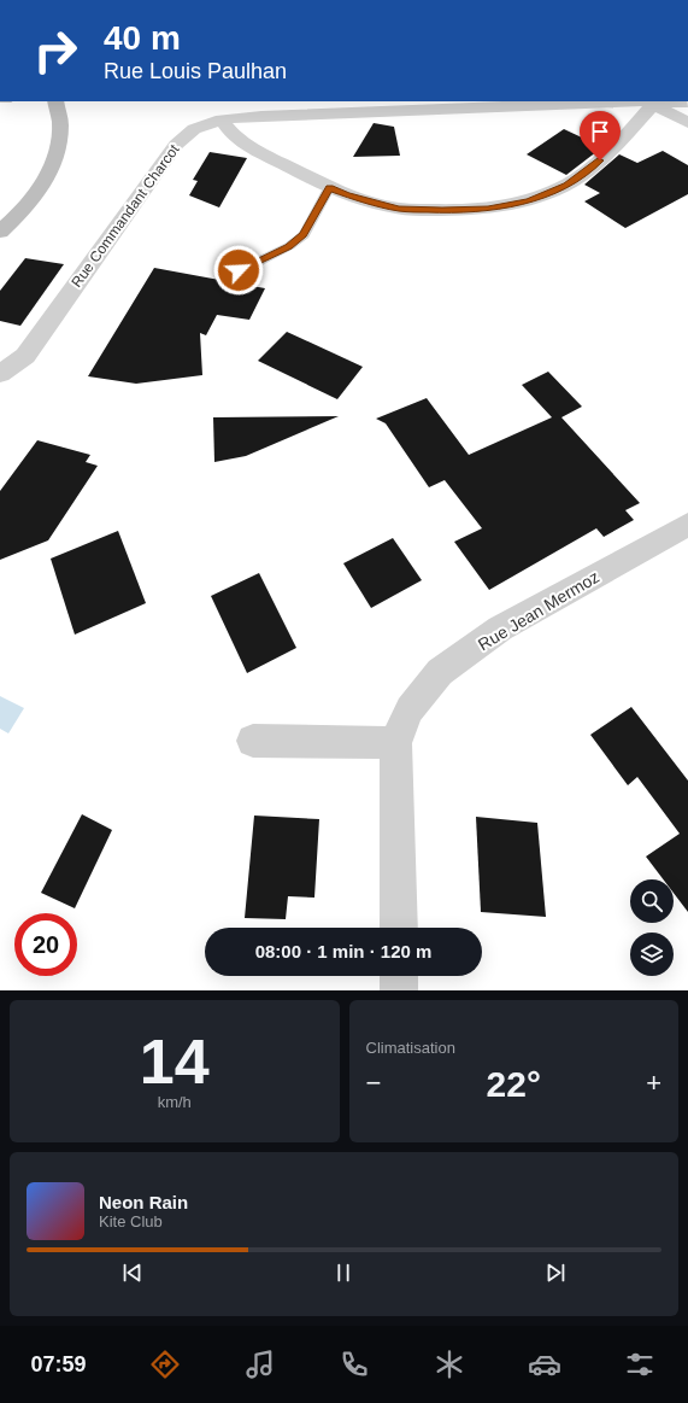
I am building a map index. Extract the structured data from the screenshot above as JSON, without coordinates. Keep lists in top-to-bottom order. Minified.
{"streets":{"street":["Rue Commandant Charcot","Rue Jean Mermoz"]},"page":{"turn":["40 m","Rue Louis Paulhan"],"limit":"20","trip":"08:00 · 1 min · 120 m","tile":[["14","km/h"],"Climatisation"],"heat":["−","22°","+"],"song":["Neon Rain","Kite Club"],"tabs":"07:59"}}
